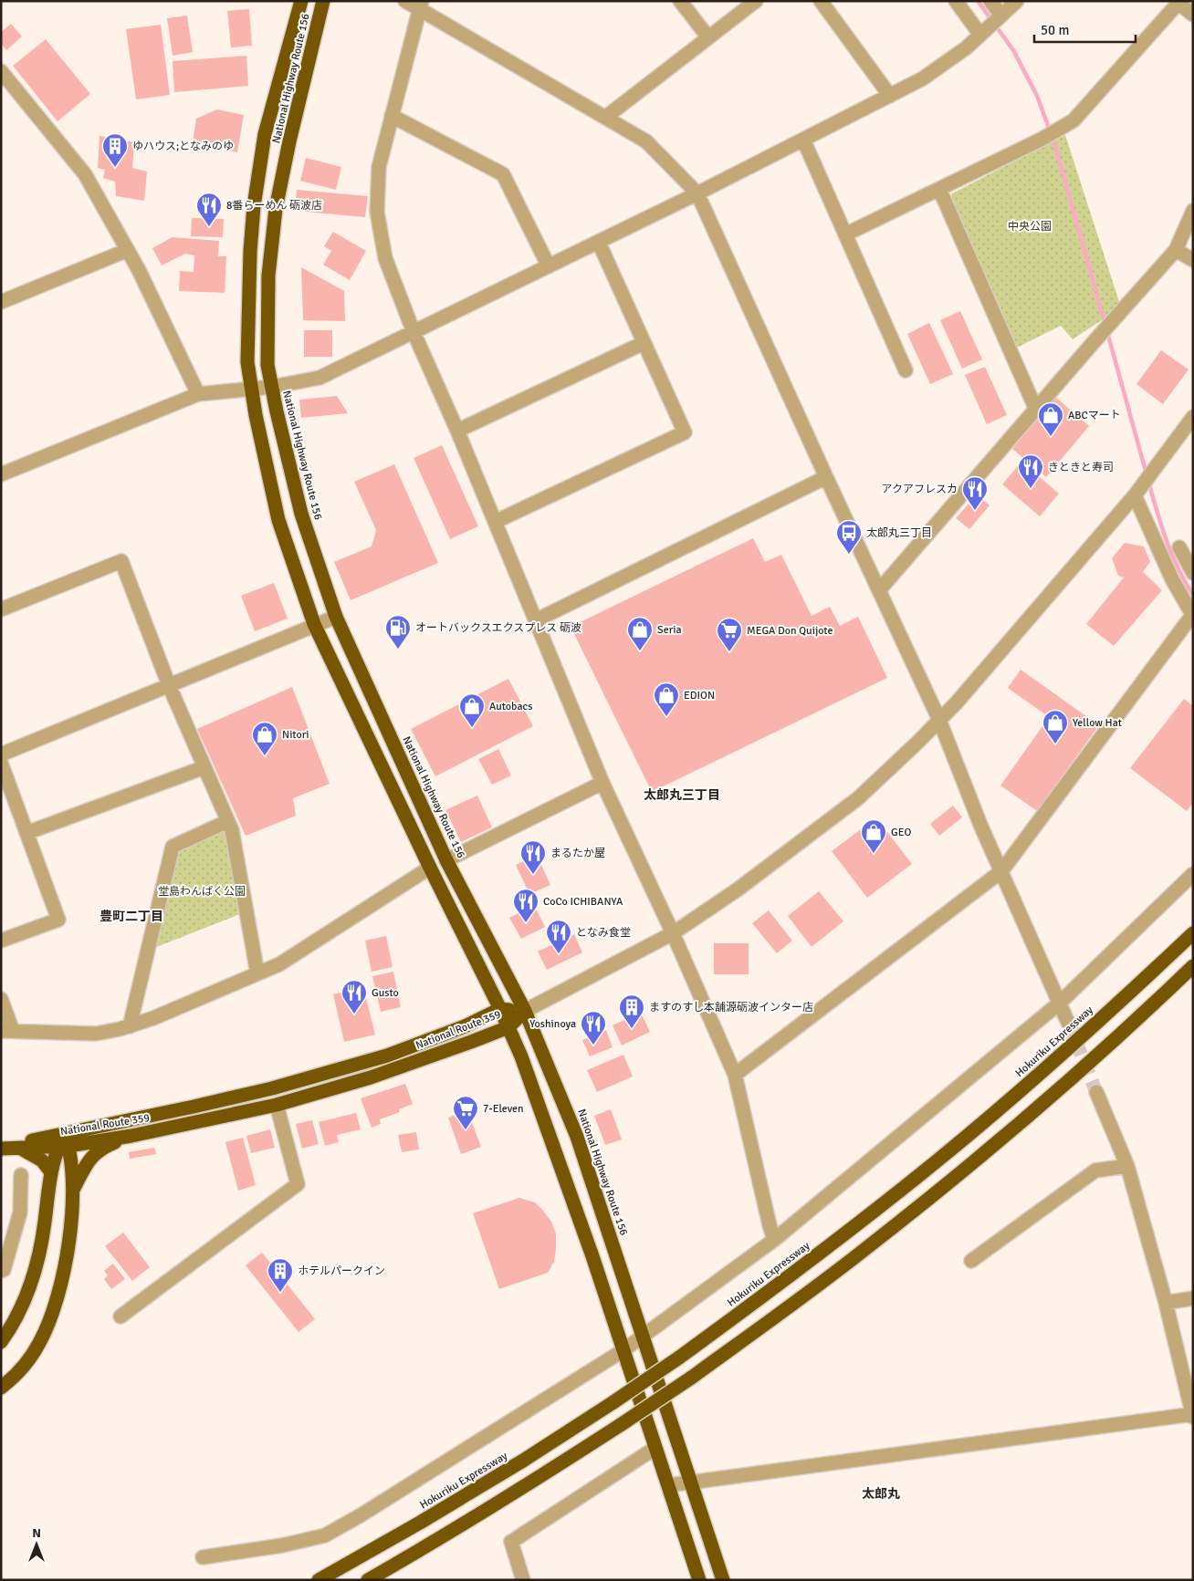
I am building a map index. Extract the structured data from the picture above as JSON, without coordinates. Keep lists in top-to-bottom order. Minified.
{"streets":{"highway":["National Highway Route 156","National Route 359","Hokuriku Expressway"]},"crossings":[["National Highway Route 156","National Route 359"]],"districts":["太郎丸三丁目","豊町二丁目","太郎丸"],"parks":["中央公園","堂島わんぱく公園"],"places":{"building":["ゆハウス;となみのゆ","ますのすし本舗源砺波インター店","ホテルパークイン"],"restaurant":["8番らーめん 砺波店","きときと寿司","アクアフレスカ","まるたか屋","CoCo ICHIBANYA","となみ食堂","Gusto","Yoshinoya"],"shop":["ABCマート","Seria","EDION","Autobacs","Yellow Hat","Nitori","GEO"],"bus stop":["太郎丸三丁目"],"fuel station":["オートバックスエクスプレス 砺波"],"supermarket":["MEGA Don Quijote","7-Eleven"]},"scale_bar":"50 m","north":"top"}
